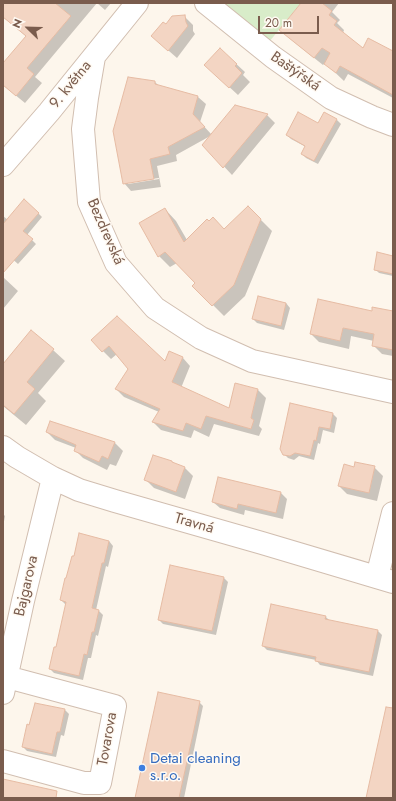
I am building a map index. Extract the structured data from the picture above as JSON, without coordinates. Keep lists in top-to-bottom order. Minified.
{"streets":{"street":["Baštýřská","9. května","Bezdrevská","Travná","Bajgarova","Tovarova"]},"crossings":[["9. května","Bezdrevská"],["Travná","Bajgarova"],["Bajgarova","Tovarova"]],"places":["Detai cleaning s.r.o."],"scale_bar":"20 m","north":"top left"}
